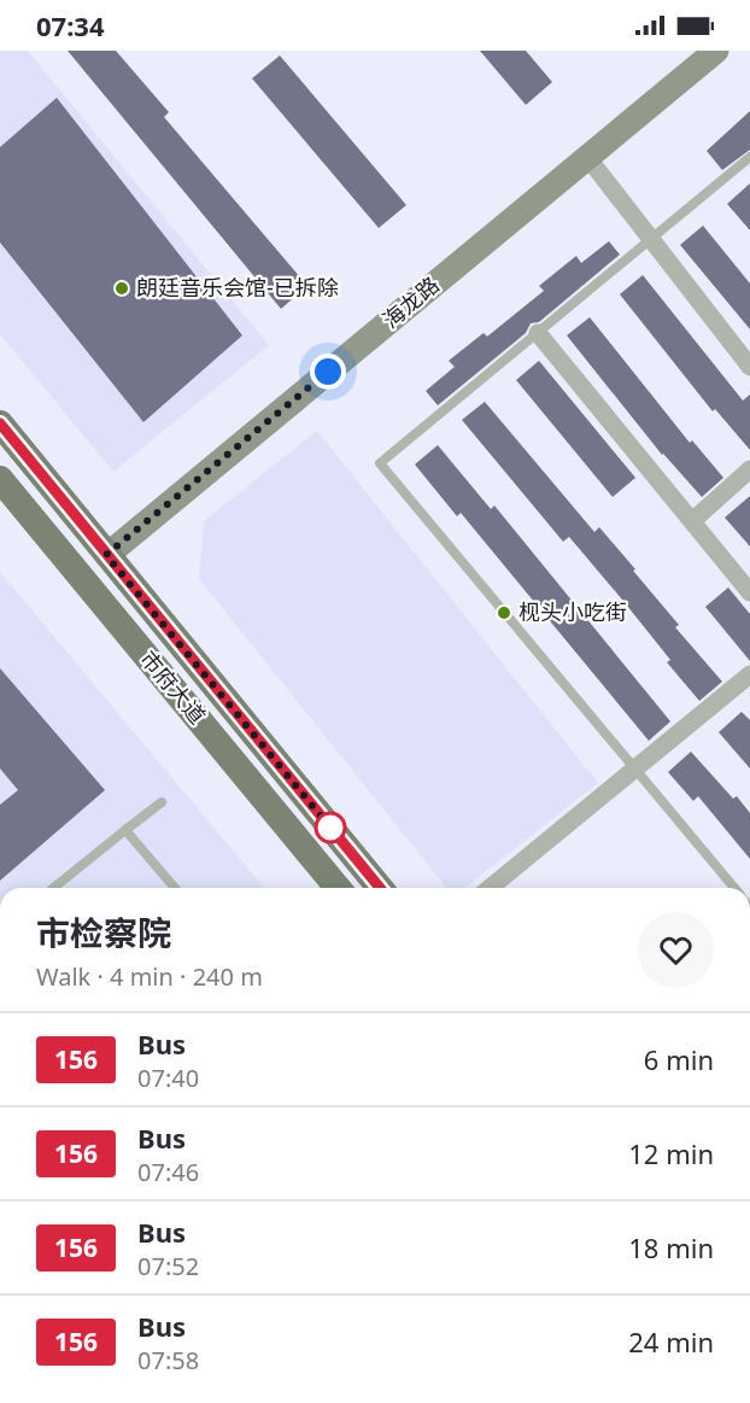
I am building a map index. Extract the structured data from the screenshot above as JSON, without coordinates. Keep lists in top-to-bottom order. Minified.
{"streets":{"main road":["市府大道"],"street":["海龙路"]},"crossings":[["海龙路","市府大道"]],"places":["朗廷音乐会馆-已拆除","枧头小吃街"],"lines":["bus line 156"],"page":{"status":"07:34","heading":["市检察院","Walk · 4 min · 240 m"],"list":[{"mark":"156","name":"Bus","note":"07:40","value":"6 min"},{"mark":"156","name":"Bus","note":"07:46","value":"12 min"},{"mark":"156","name":"Bus","note":"07:52","value":"18 min"},{"mark":"156","name":"Bus","note":"07:58","value":"24 min"}]}}
